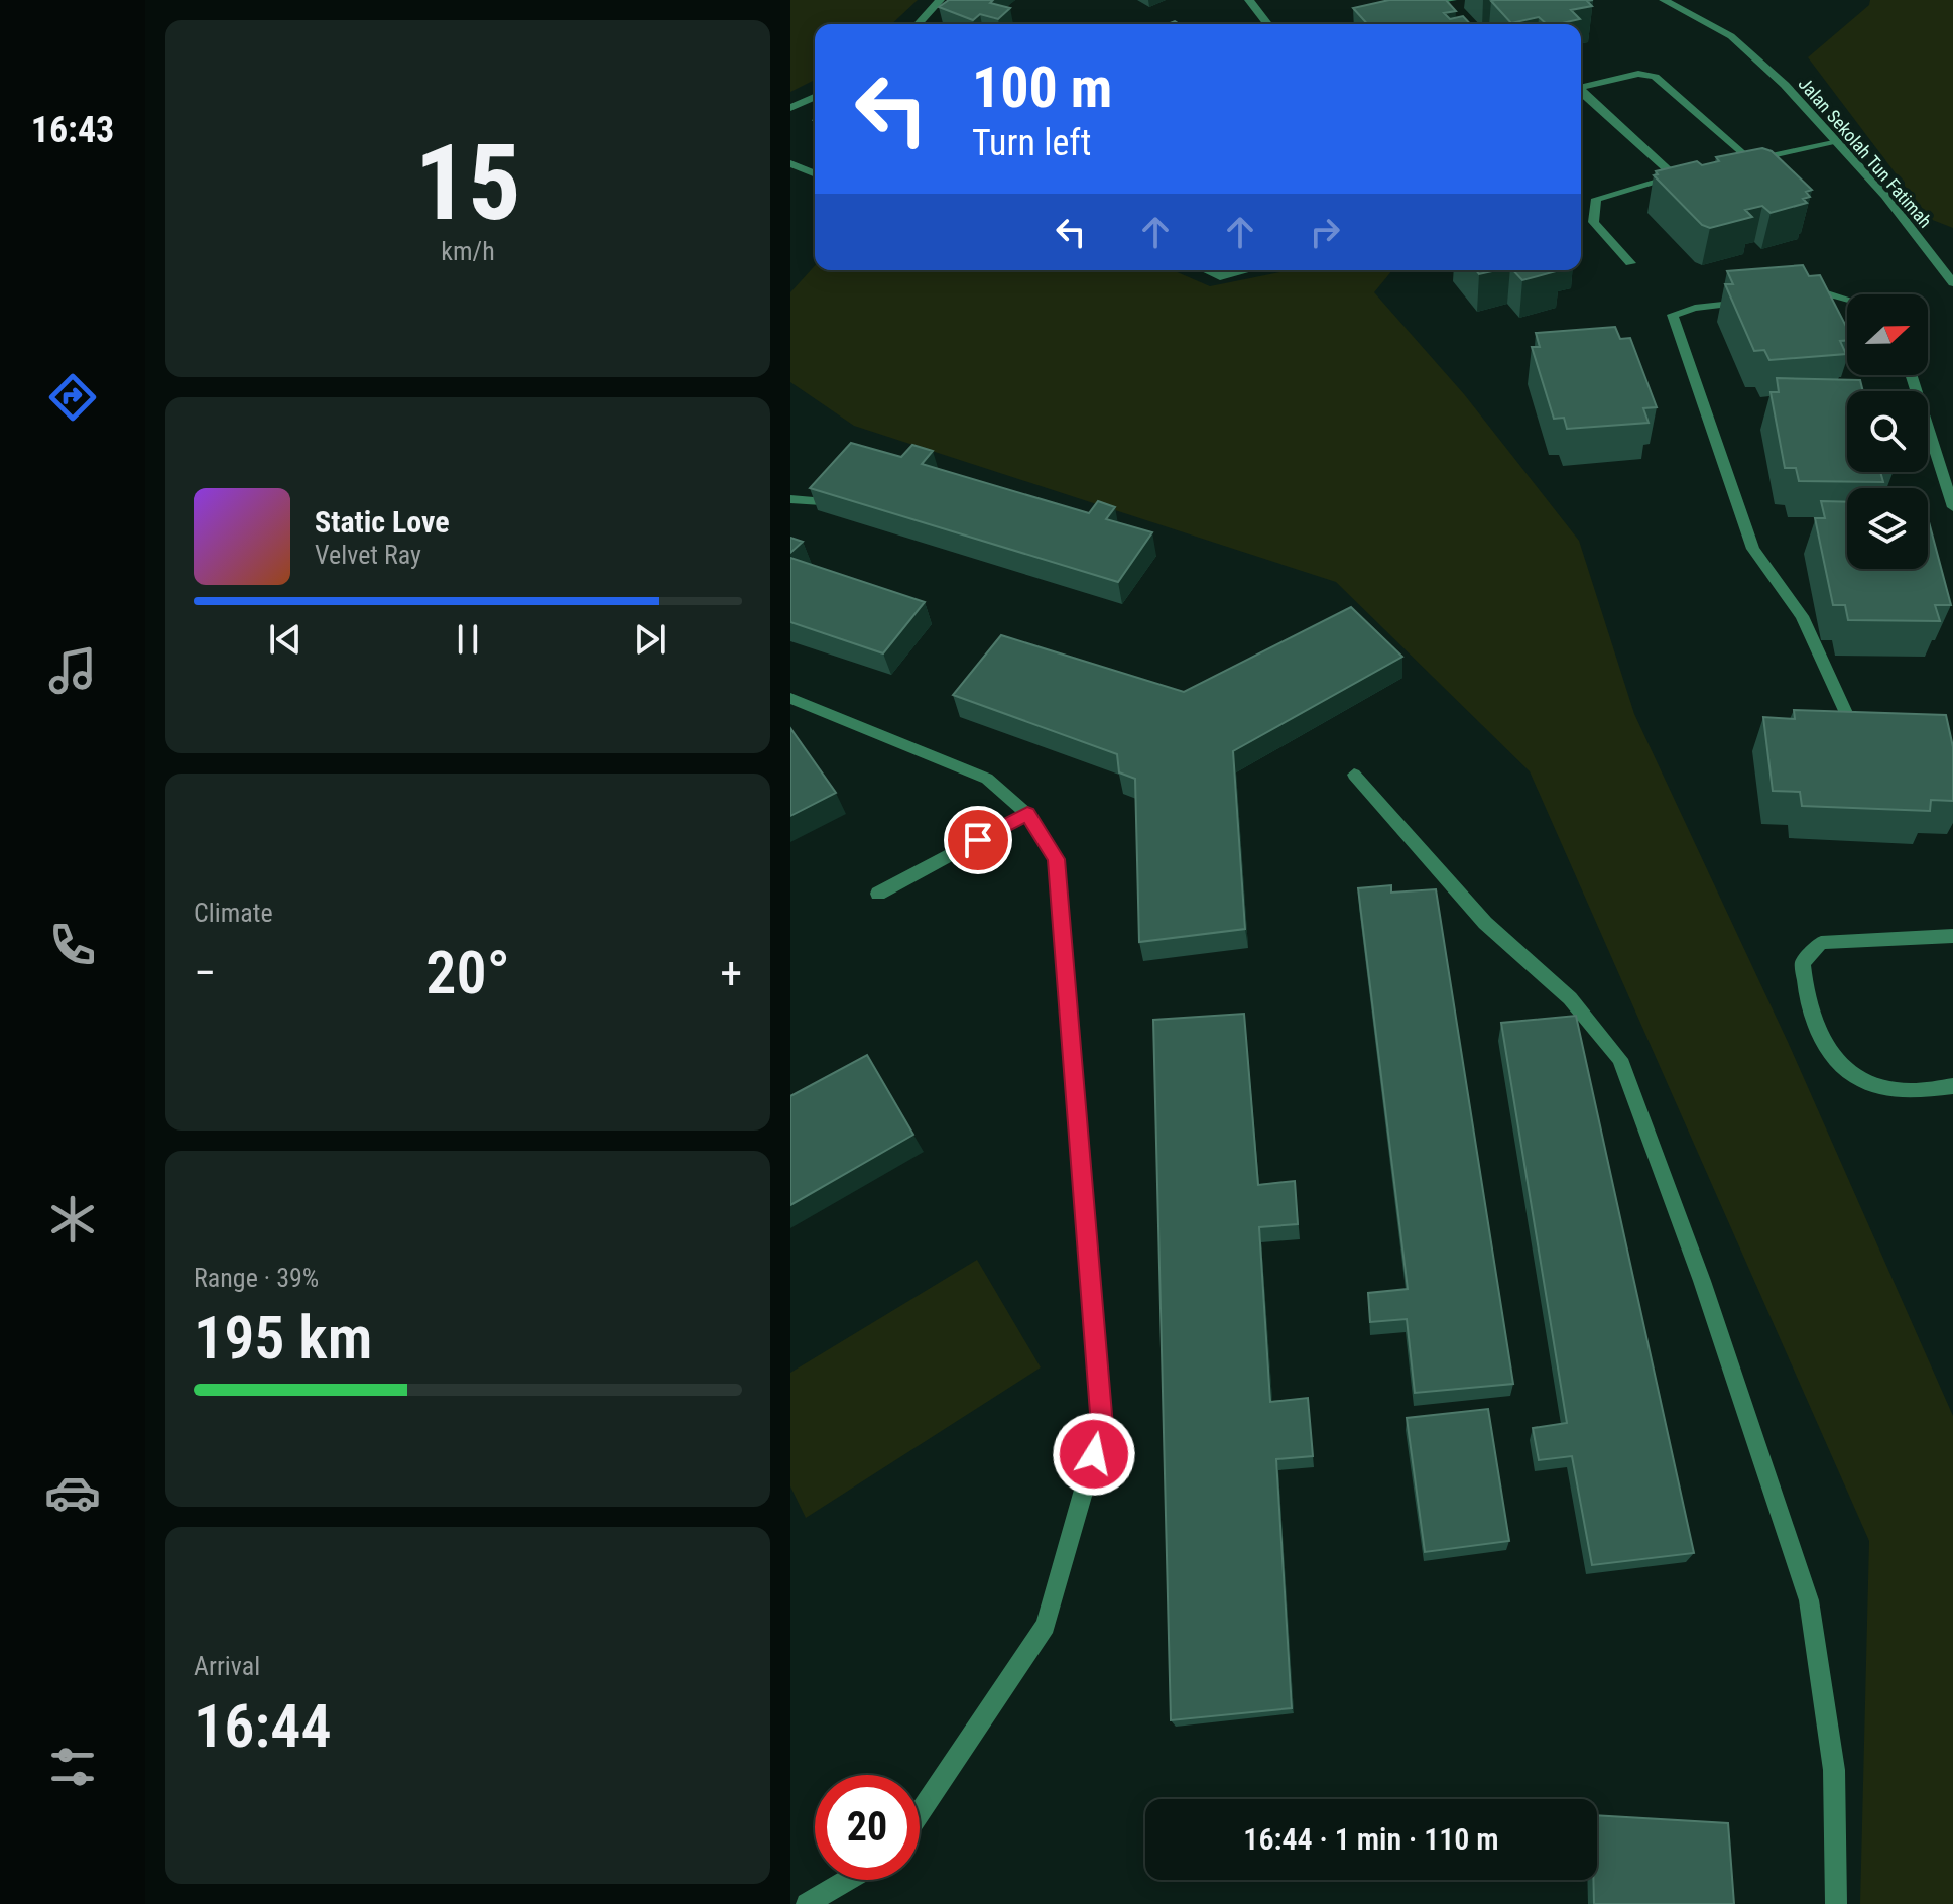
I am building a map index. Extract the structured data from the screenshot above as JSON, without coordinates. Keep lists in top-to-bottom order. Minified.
{"streets":{"street":["Jalan Sekolah Tun Fatimah"]},"north":"right","page":{"tabs":"16:43","tile":[["15","km/h"],"Climate",["Range · 39%","195 km"],["Arrival","16:44"]],"turn":["100 m","Turn left"],"song":["Static Love","Velvet Ray"],"heat":["−","20°","+"],"limit":"20","trip":"16:44 · 1 min · 110 m"}}
